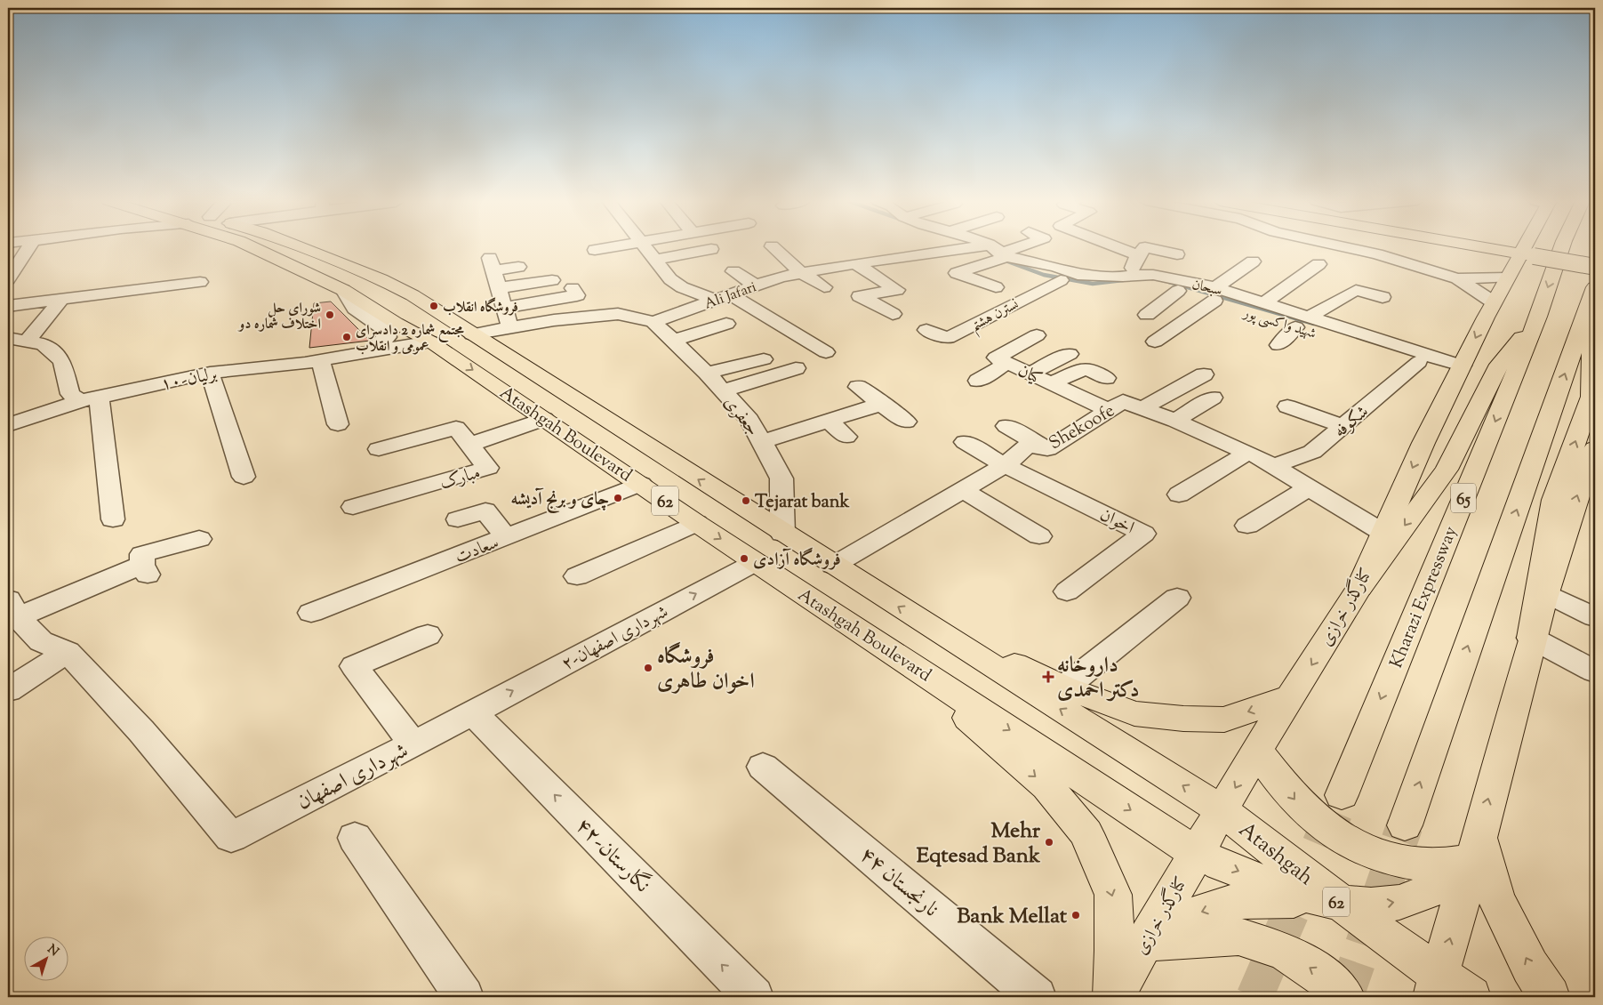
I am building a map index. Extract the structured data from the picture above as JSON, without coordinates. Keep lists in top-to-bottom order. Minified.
{"streets":{"main road":["Atashgah Boulevard","65","62","Kharazi Expressway","کنارگذر خرازی","Atashgah"],"street":["سبحان","Ali Jafari","نسترن هشتم","شهید واکسی پور","کیان","۱۰-برلیان","جعفری","شکوفه","Shekoofe","مبارک","اخوان","سعادت","۲-شهرداری اصفهان","شهرداری اصفهان","۴۲-نگارستان","۴۴ نارنجستان"]},"crossings":[["سبحان","Ali Jafari"],["سبحان","نسترن هشتم"],["سبحان","شهید واکسی پور"],["سبحان","کنارگذر خرازی"],["Ali Jafari","جعفری"],["نسترن هشتم","شهید واکسی پور"],["شهید واکسی پور","شکوفه"],["شهید واکسی پور","کنارگذر خرازی"],["کیان","Shekoofe"],["۱۰-برلیان","Atashgah Boulevard"],["جعفری","Atashgah Boulevard"],["شکوفه","Shekoofe"],["Shekoofe","Atashgah Boulevard"],["Shekoofe","اخوان"],["Shekoofe","کنارگذر خرازی"],["Atashgah Boulevard","مبارک"],["Atashgah Boulevard","62"],["Atashgah Boulevard","سعادت"],["Atashgah Boulevard","کنارگذر خرازی"],["Atashgah Boulevard","۲-شهرداری اصفهان"],["Atashgah Boulevard","Atashgah"],["62","کنارگذر خرازی"],["62","Atashgah"],["کنارگذر خرازی","Atashgah"],["۲-شهرداری اصفهان","شهرداری اصفهان"],["۲-شهرداری اصفهان","۴۲-نگارستان"],["شهرداری اصفهان","۴۲-نگارستان"]],"places":{"other":["فروشگاه انقلاب","شورای حل اختلاف شماره دو","مجتمع شماره 2 دادسرای عمومی و انقلاب","چای و برنج آدیشه","Tejarat bank","فروشگاه آزادی","فروشگاه اخوان طاهری","Mehr Eqtesad Bank","Bank Mellat"],"health":["داروخانه دکتر احمدی"]},"north":"top right"}
